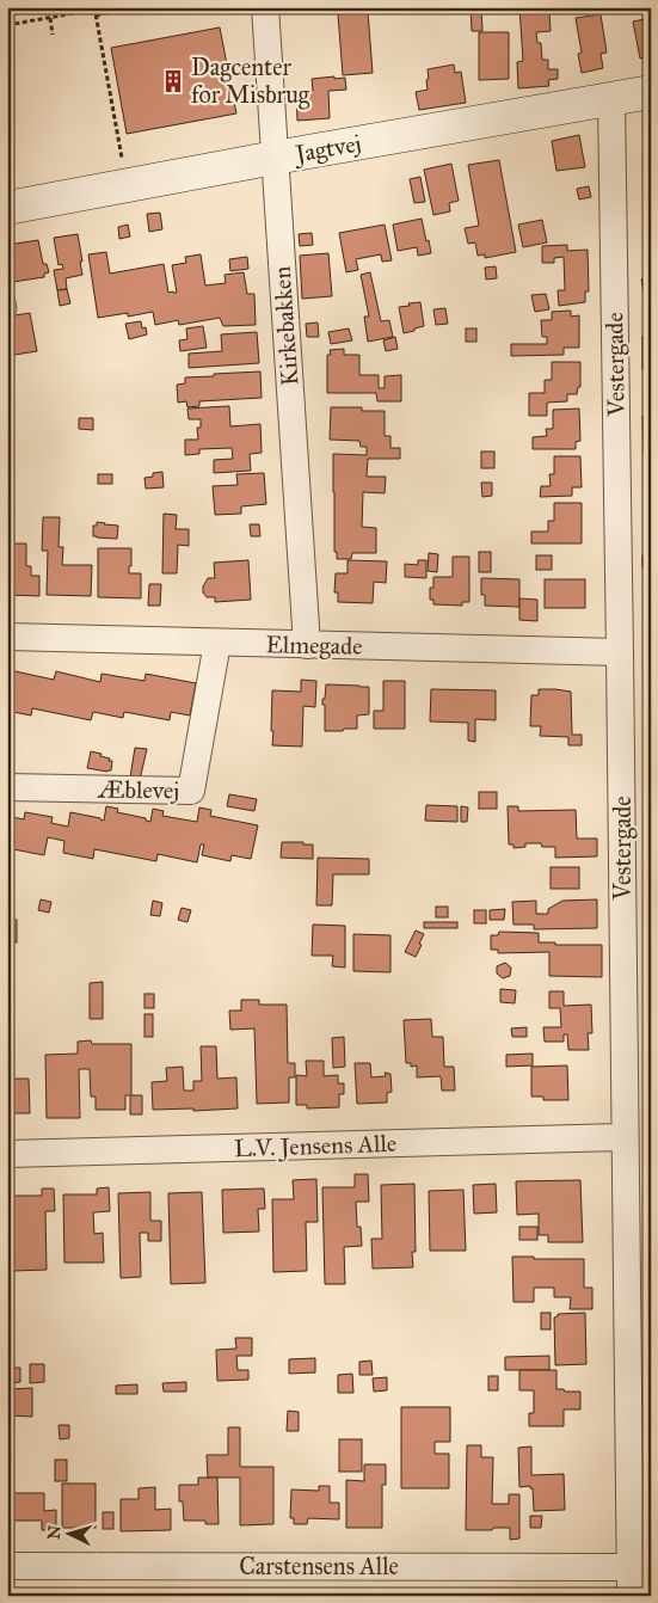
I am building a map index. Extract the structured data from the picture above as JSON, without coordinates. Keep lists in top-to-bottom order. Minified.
{"streets":{"street":["Jagtvej","Kirkebakken","Vestergade","Elmegade","Æblevej","L.V. Jensens Alle","Carstensens Alle"]},"crossings":[["Jagtvej","Kirkebakken"],["Jagtvej","Vestergade"],["Kirkebakken","Elmegade"],["Vestergade","Elmegade"],["Vestergade","L.V. Jensens Alle"],["Vestergade","Carstensens Alle"],["Elmegade","Æblevej"]],"places":{"building":["Dagcenter for Misbrug"]},"north":"left"}
